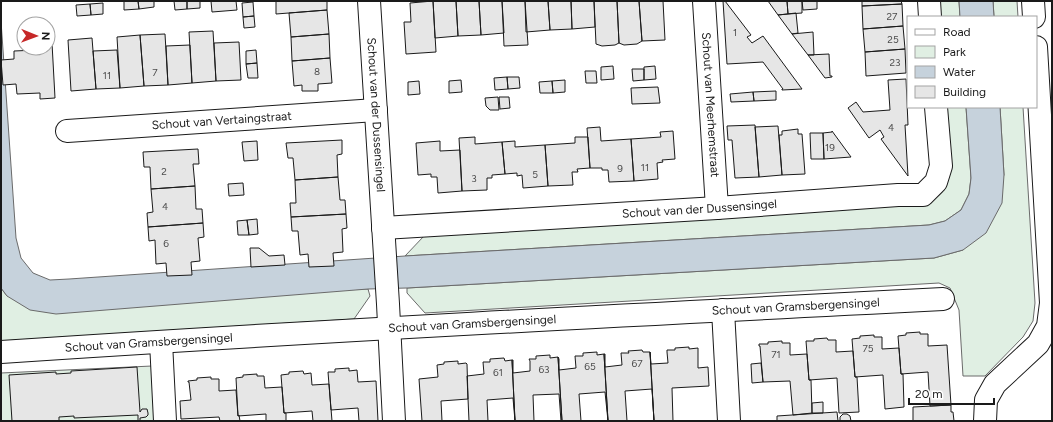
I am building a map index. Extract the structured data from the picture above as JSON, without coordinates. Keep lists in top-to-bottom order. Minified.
{"streets":{"street":["Schout van Meerhemstraat","Schout van der Dussensingel","Schout van Vertaingstraat","Schout van Gramsbergensingel"]},"crossings":[["Schout van Meerhemstraat","Schout van der Dussensingel"],["Schout van der Dussensingel","Schout van Vertaingstraat"],["Schout van der Dussensingel","Schout van Gramsbergensingel"]],"house_numbers":["27","1","25","23","8","7","11","4","19","11","9","2","5","3","4","6","75","71","67","65","63","61"],"legend":["Road","Park","Water","Building"],"scale_bar":"20 m","north":"right"}
